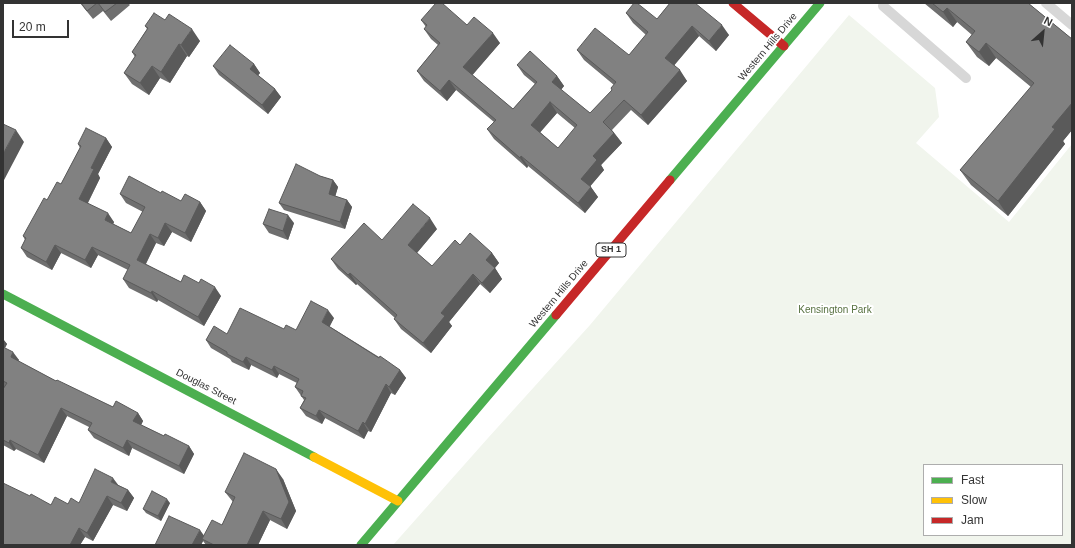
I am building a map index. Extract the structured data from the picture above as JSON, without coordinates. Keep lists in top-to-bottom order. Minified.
{"streets":{"main road":["Western Hills Drive","SH 1","Douglas Street"]},"crossings":[["Western Hills Drive","Douglas Street"]],"parks":["Kensington Park"],"legend":["Fast","Slow","Jam"],"scale_bar":"20 m","north":"top right"}
